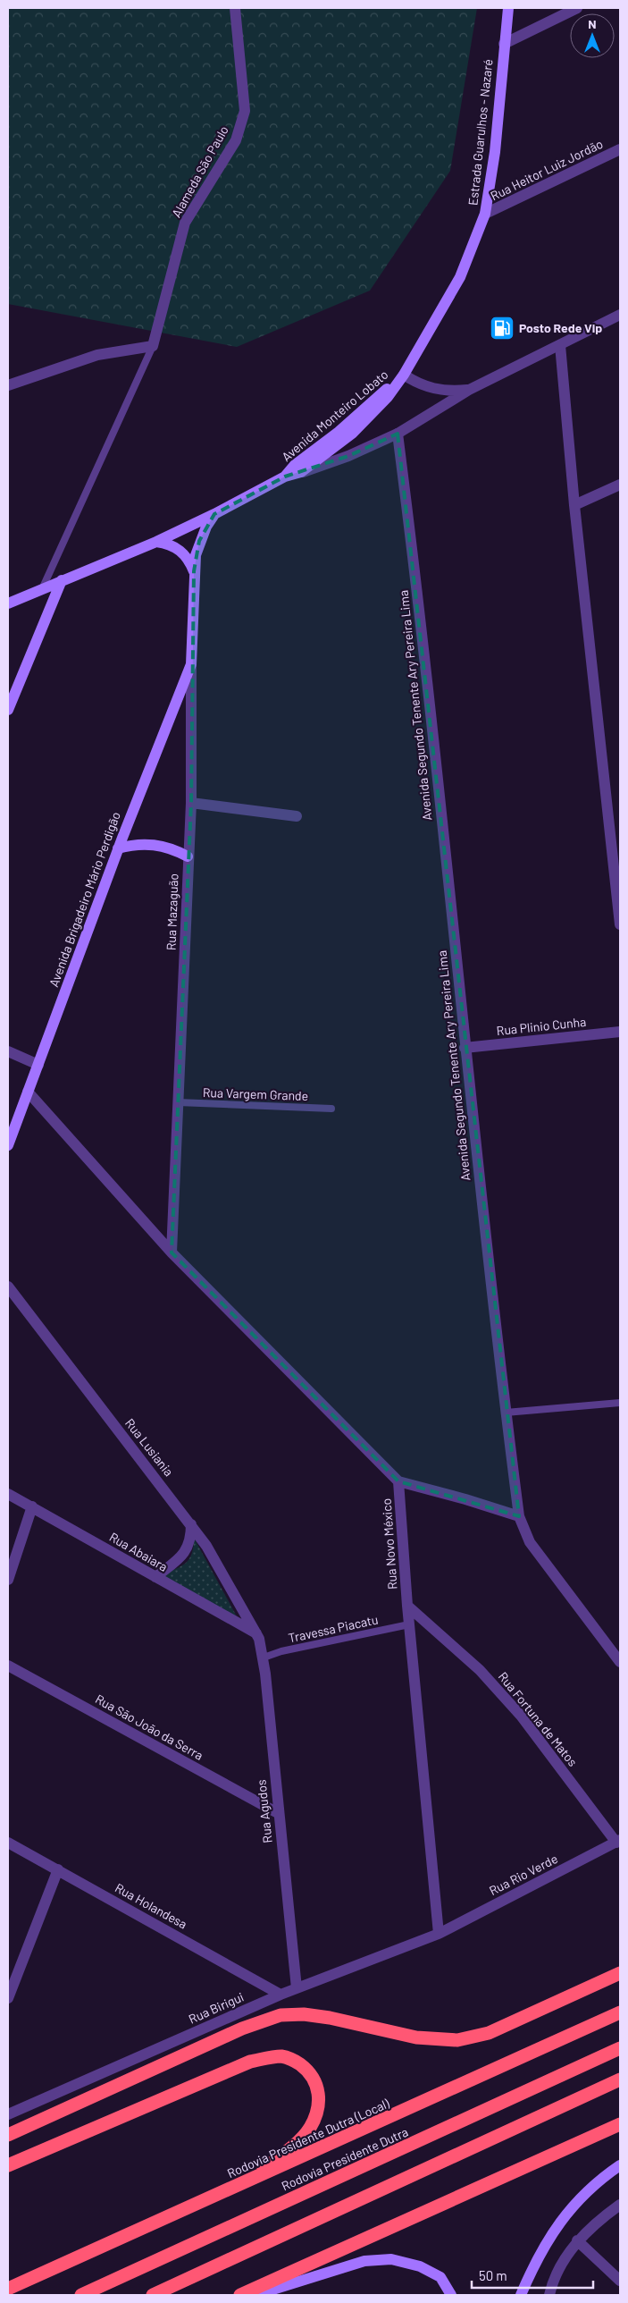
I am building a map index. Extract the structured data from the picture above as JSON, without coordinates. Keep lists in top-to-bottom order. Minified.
{"streets":{"highway":["Rodovia Presidente Dutra (Local)","Rodovia Presidente Dutra"],"main road":["Estrada Guarulhos - Nazaré","Avenida Monteiro Lobato","Avenida Brigadeiro Mário Perdigão","Rua Mazaguão"],"street":["Rua Heitor Luiz Jordão","Alameda São Paulo","Avenida Segundo Tenente Ary Pereira Lima","Rua Plinio Cunha","Rua Lusiania","Rua Novo México","Rua Abaiara","Rua Fortuna de Matos","Rua São João da Serra","Rua Agudos","Rua Rio Verde","Rua Holandesa","Rua Birigui"],"lane":["Rua Vargem Grande","Travessa Piacatu"]},"crossings":[["Estrada Guarulhos - Nazaré","Rua Heitor Luiz Jordão"],["Estrada Guarulhos - Nazaré","Avenida Monteiro Lobato"],["Avenida Monteiro Lobato","Rua Mazaguão"],["Avenida Segundo Tenente Ary Pereira Lima","Rua Plinio Cunha"],["Avenida Brigadeiro Mário Perdigão","Rua Mazaguão"],["Rua Mazaguão","Rua Vargem Grande"],["Rua Lusiania","Rua Abaiara"],["Rua Lusiania","Rua Agudos"],["Rua Novo México","Travessa Piacatu"],["Rua Novo México","Rua Fortuna de Matos"],["Rua Novo México","Rua Rio Verde"],["Rua Novo México","Rua Birigui"],["Rua Abaiara","Rua Agudos"],["Travessa Piacatu","Rua Agudos"],["Rua Fortuna de Matos","Rua Rio Verde"],["Rua São João da Serra","Rua Agudos"],["Rua Agudos","Rua Birigui"],["Rua Rio Verde","Rua Birigui"],["Rua Holandesa","Rua Birigui"]],"places":{"fuel station":["Posto Rede Vip"]},"scale_bar":"50 m","north":"top"}
